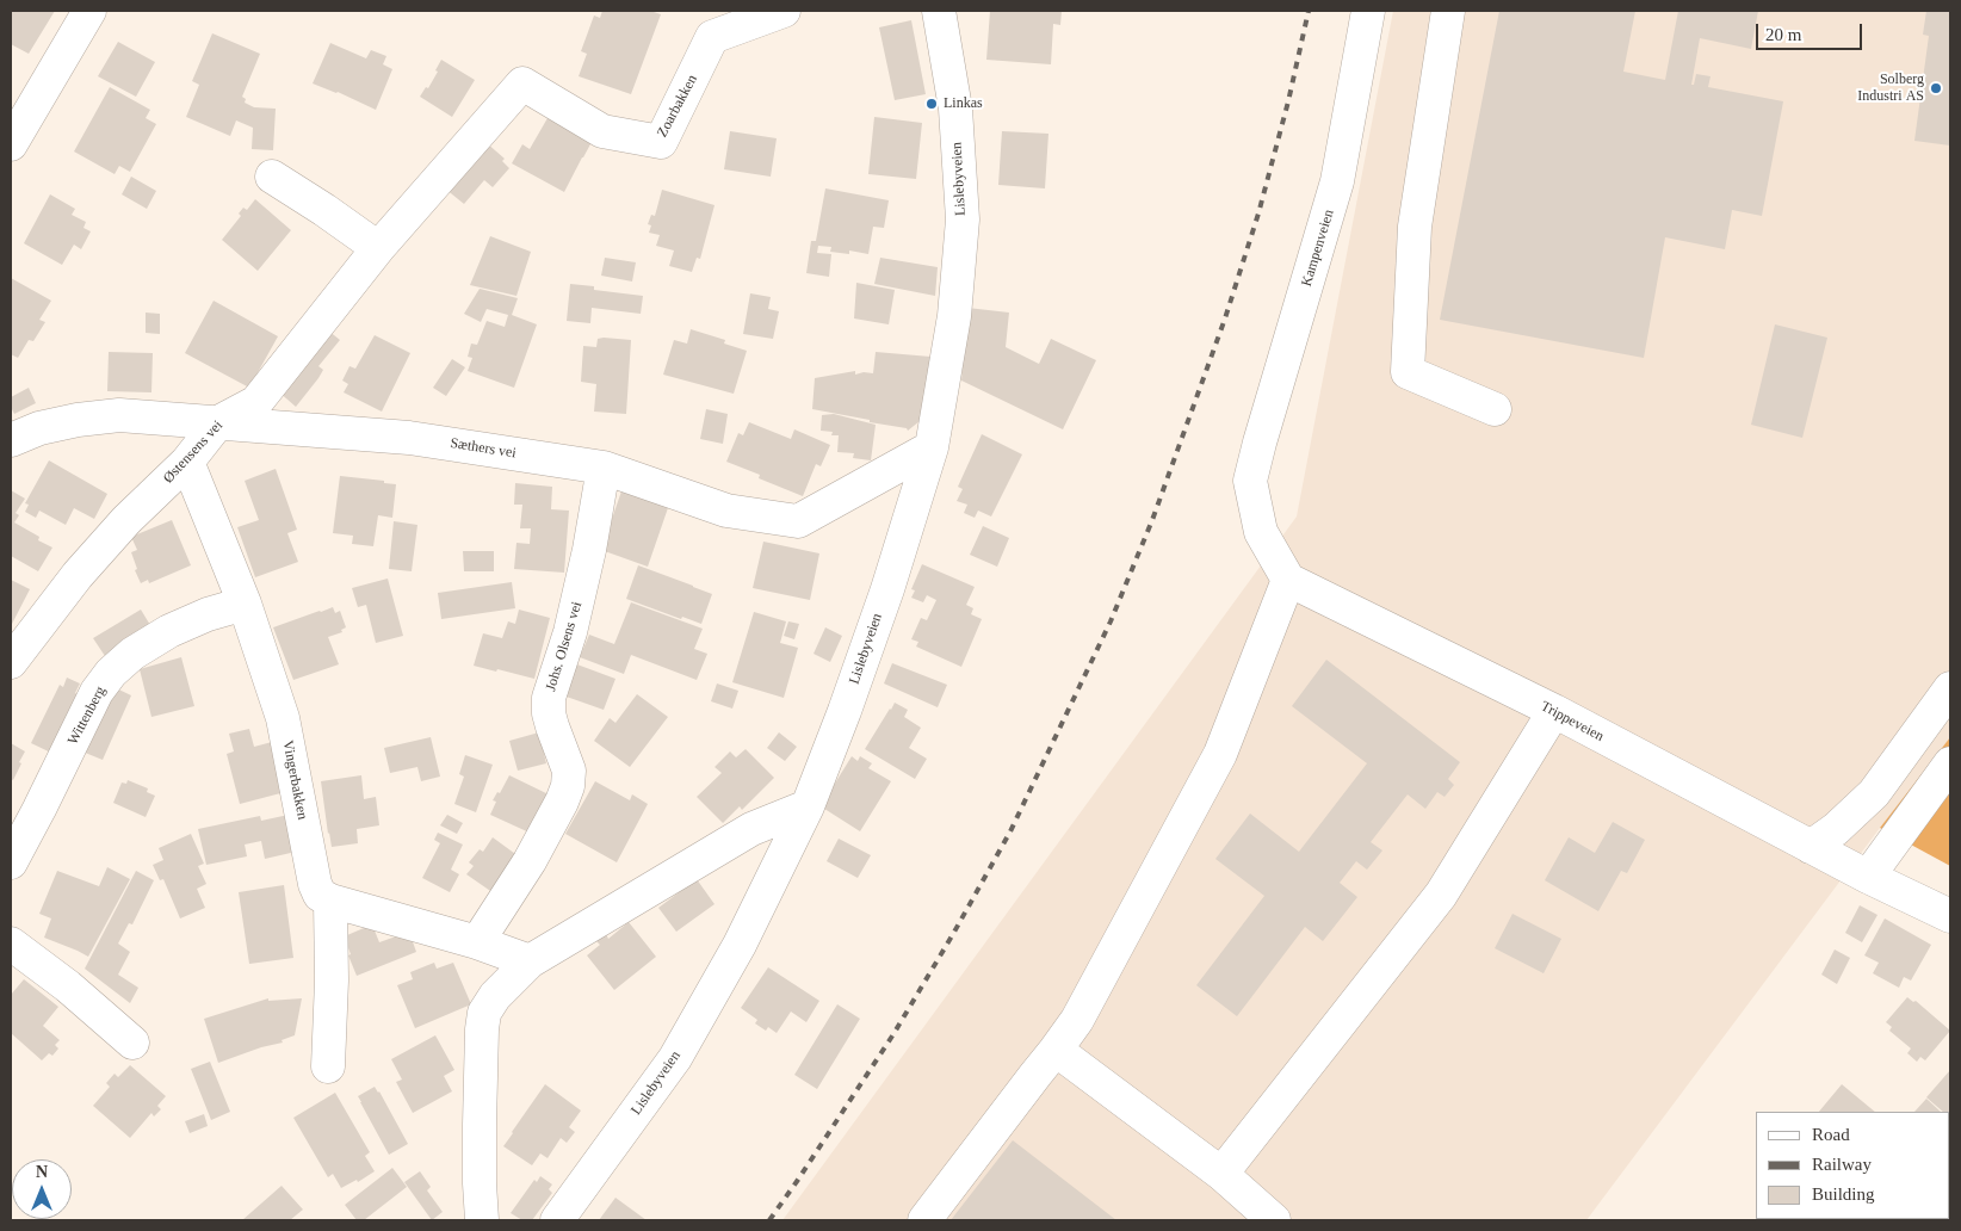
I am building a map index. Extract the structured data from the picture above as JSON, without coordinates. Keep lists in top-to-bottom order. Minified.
{"streets":{"street":["Zoarbakken","Lislebyveien","Kampenveien","Sæthers vei","Østensens vei","Johs. Olsens vei","Wittenberg","Trippeveien","Vingerbakken"]},"crossings":[["Zoarbakken","Østensens vei"],["Lislebyveien","Sæthers vei"],["Kampenveien","Trippeveien"],["Sæthers vei","Østensens vei"],["Sæthers vei","Johs. Olsens vei"],["Østensens vei","Vingerbakken"],["Wittenberg","Vingerbakken"]],"places":["Solberg Industri AS","Linkas"],"legend":["Road","Railway","Building"],"scale_bar":"20 m","north":"top"}
